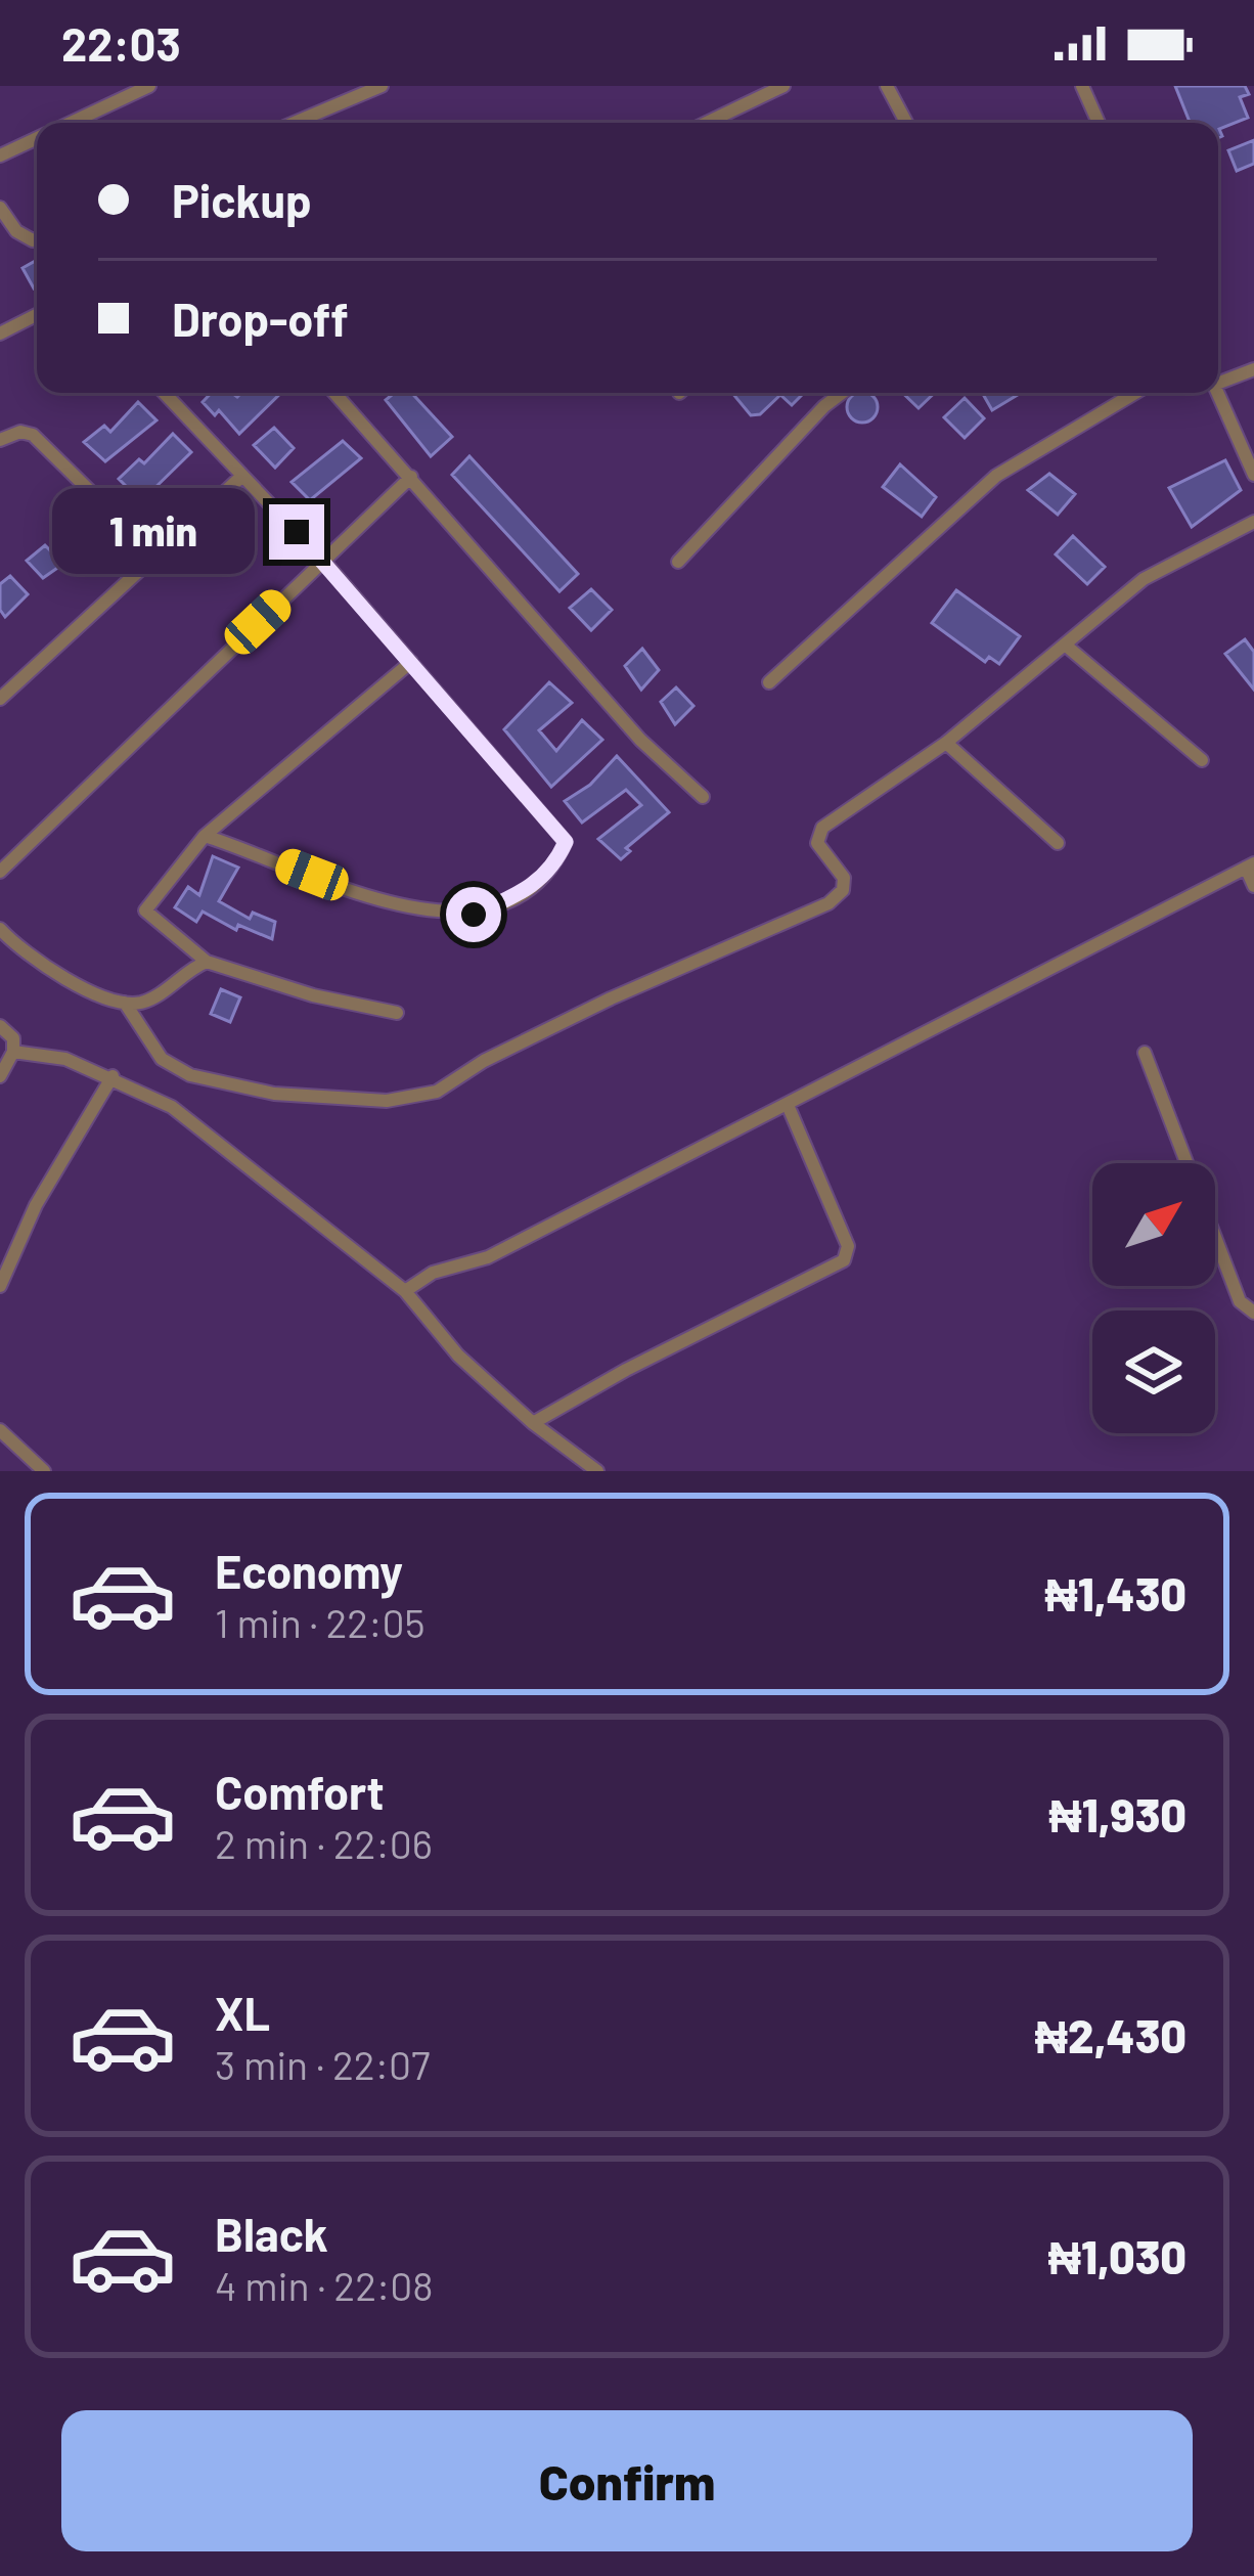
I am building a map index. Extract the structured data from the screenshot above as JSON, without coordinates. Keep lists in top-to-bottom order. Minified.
{"north":"top right","page":{"status":"22:03","banner":["Pickup","Drop-off"],"bubble":"1 min","list":[{"name":"Economy","note":"1 min · 22:05","value":"₦1,430"},{"name":"Comfort","note":"2 min · 22:06","value":"₦1,930"},{"name":"XL","note":"3 min · 22:07","value":"₦2,430"},{"name":"Black","note":"4 min · 22:08","value":"₦1,030"}],"buttons":"Confirm"}}
